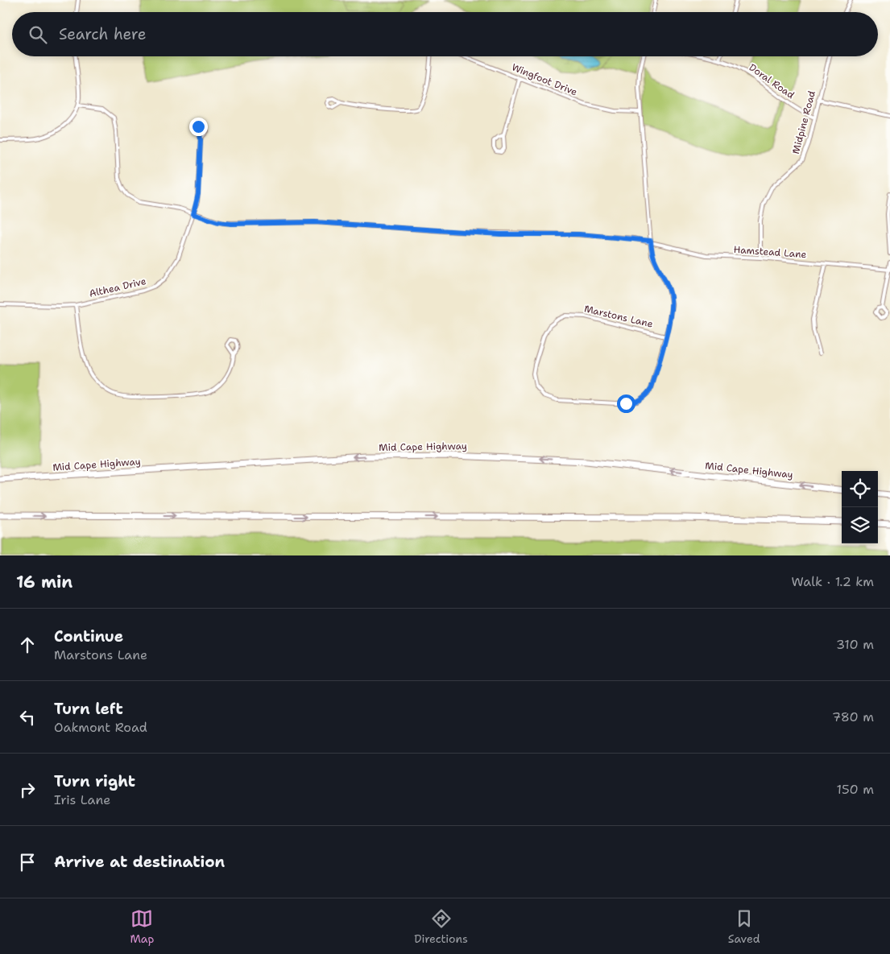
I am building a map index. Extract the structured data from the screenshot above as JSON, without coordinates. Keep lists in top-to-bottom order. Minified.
{"streets":{"highway":["Mid Cape Highway"],"street":["Wingfoot Drive","Doral Road","Midpine Road","Hamstead Lane","Althea Drive","Marstons Lane"]},"crossings":[["Wingfoot Drive","Marstons Lane"],["Doral Road","Midpine Road"],["Midpine Road","Hamstead Lane"],["Hamstead Lane","Althea Drive"],["Hamstead Lane","Marstons Lane"]],"page":{"search":"Search here","heading":["16 min","Walk · 1.2 km"],"list":[["Continue","Marstons Lane","310 m"],["Turn left","Oakmont Road","780 m"],["Turn right","Iris Lane","150 m"],"Arrive at destination"],"nav":["Map","Directions","Saved"]}}
